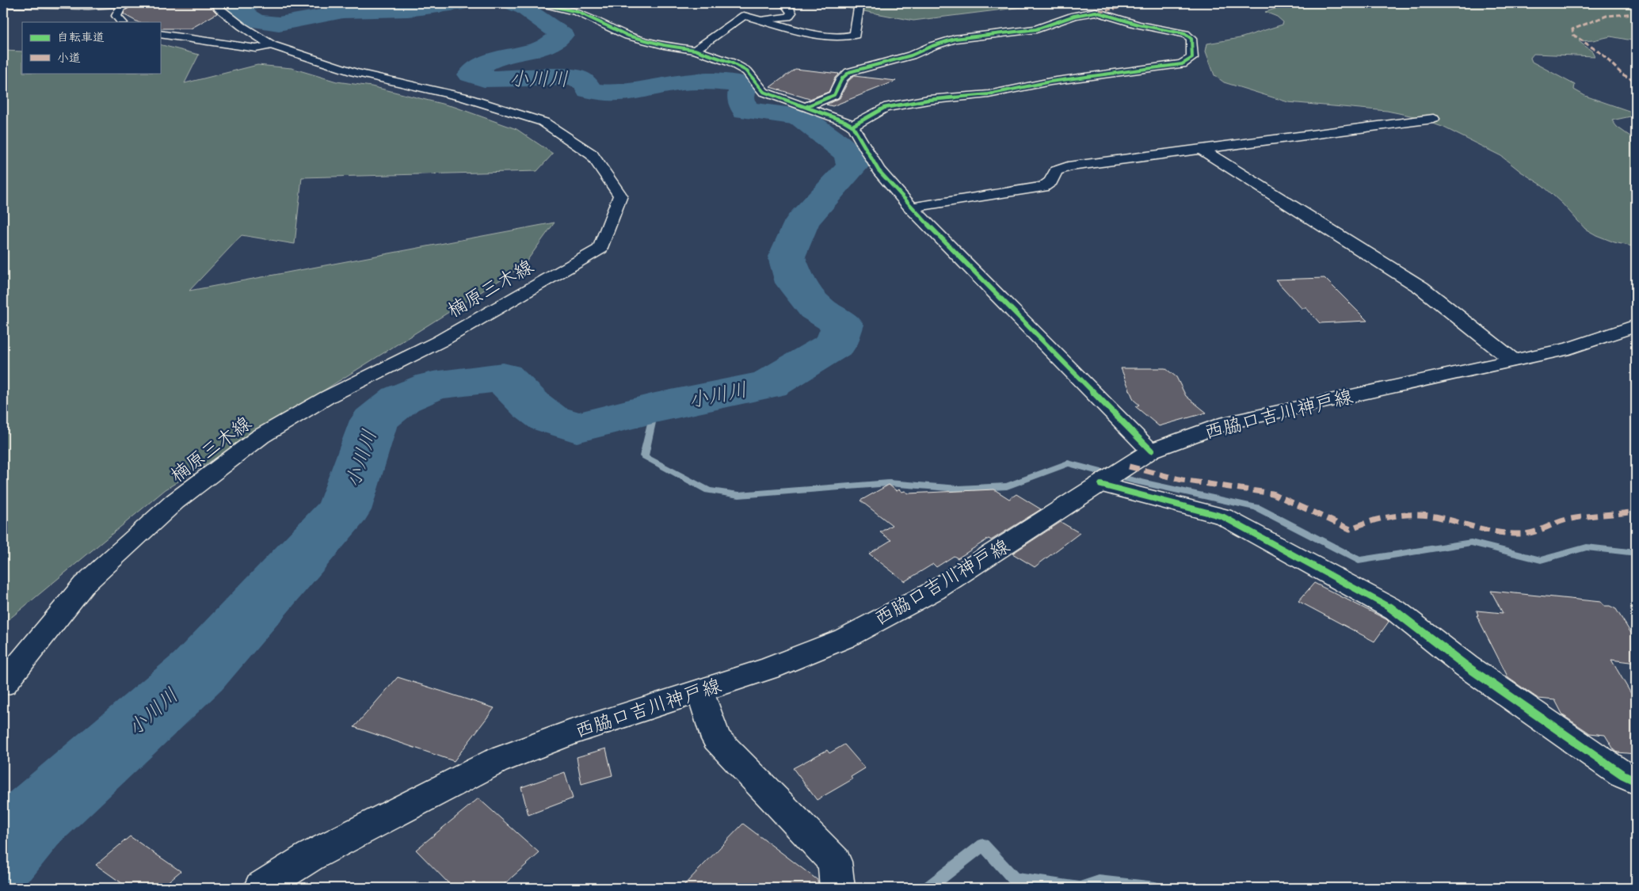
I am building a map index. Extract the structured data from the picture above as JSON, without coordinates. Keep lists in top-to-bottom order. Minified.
{"streets":{"street":["楠原三木線","西脇口吉川神戸線"]},"water":["小川川"],"legend":["自転車道","小道"]}
